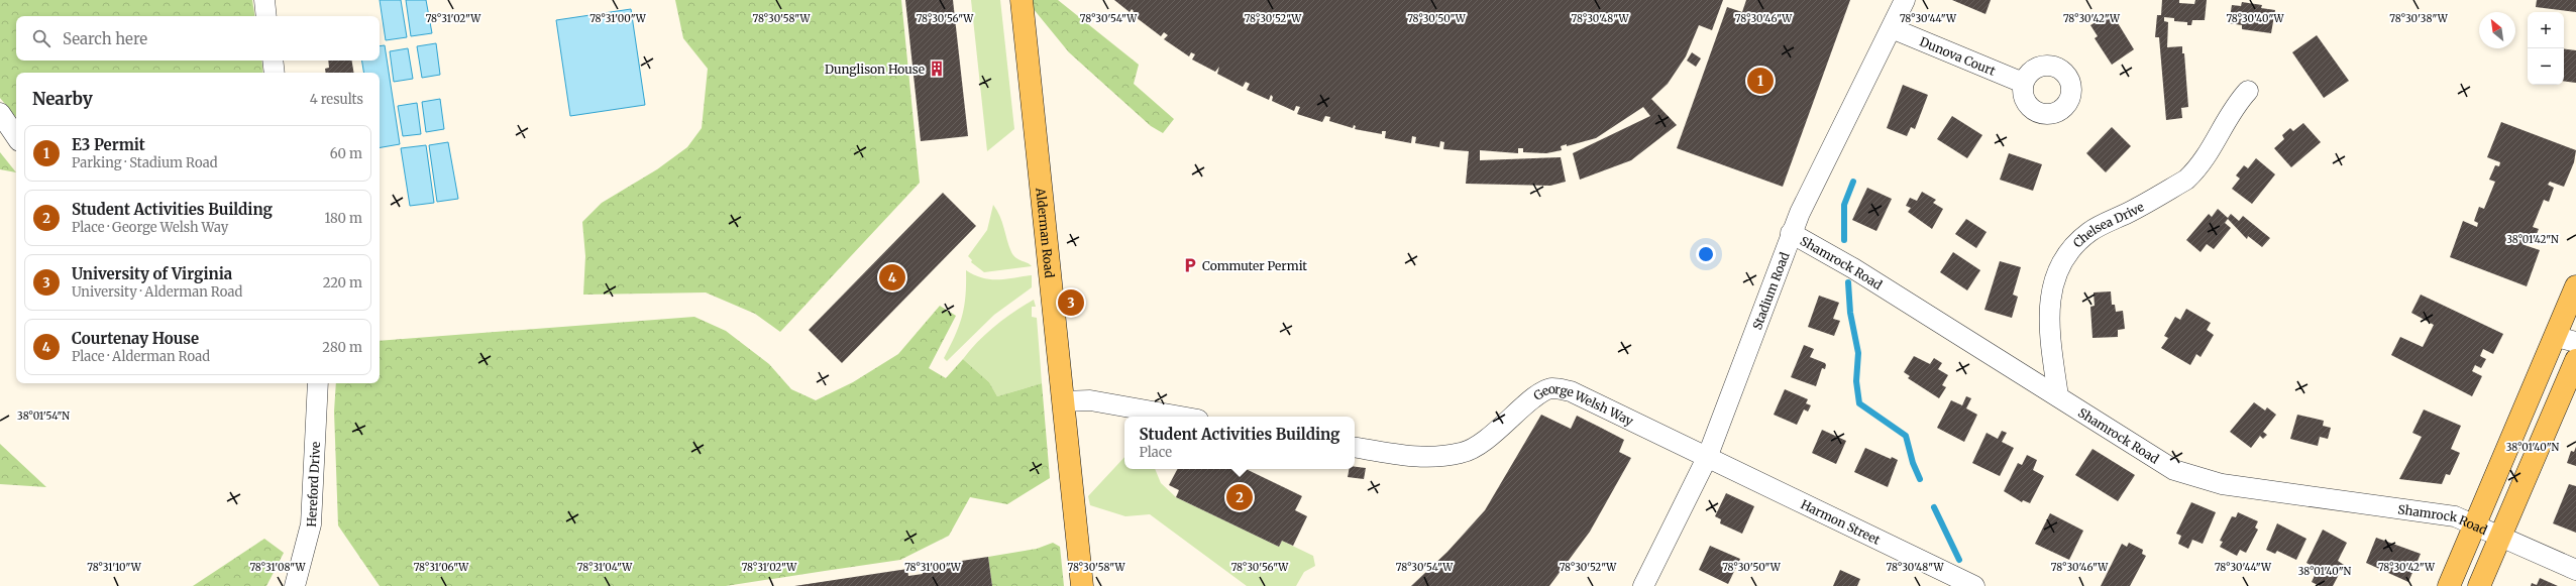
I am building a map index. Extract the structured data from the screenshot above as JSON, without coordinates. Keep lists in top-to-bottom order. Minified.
{"streets":{"main road":["Alderman Road"],"street":["Dunova Court","Chelsea Drive","Shamrock Road","Stadium Road","George Welsh Way","Hereford Drive","Harmon Street"]},"crossings":[["Dunova Court","Stadium Road"],["Chelsea Drive","Shamrock Road"],["Shamrock Road","Stadium Road"],["Stadium Road","George Welsh Way"],["Stadium Road","Harmon Street"],["George Welsh Way","Harmon Street"]],"places":{"building":["Dunglison House"],"parking":["Commuter Permit"]},"north":"top left","page":{"map_buttons":["+","−"],"search":"Search here","pins":["1","4","3","2"],"heading":["Nearby","4 results"],"list":[{"mark":"1","name":"E3 Permit","note":"Parking · Stadium Road","value":"60 m"},{"mark":"2","name":"Student Activities Building","note":"Place · George Welsh Way","value":"180 m"},{"mark":"3","name":"University of Virginia","note":"University · Alderman Road","value":"220 m"},{"mark":"4","name":"Courtenay House","note":"Place · Alderman Road","value":"280 m"}],"popup":["Student Activities Building","Place"]},"coordinates":["78°31'02\"W","78°31'00\"W","78°30'58\"W","78°30'56\"W","78°30'54\"W","78°30'52\"W","78°30'50\"W","78°30'48\"W","78°30'46\"W","78°30'44\"W","78°30'40\"W","78°30'38\"W","78°30'42\"W","38°01'42\"N","38°01'54\"N","38°01'40\"N","78°31'10\"W","78°31'08\"W","78°31'06\"W","78°31'04\"W"]}
